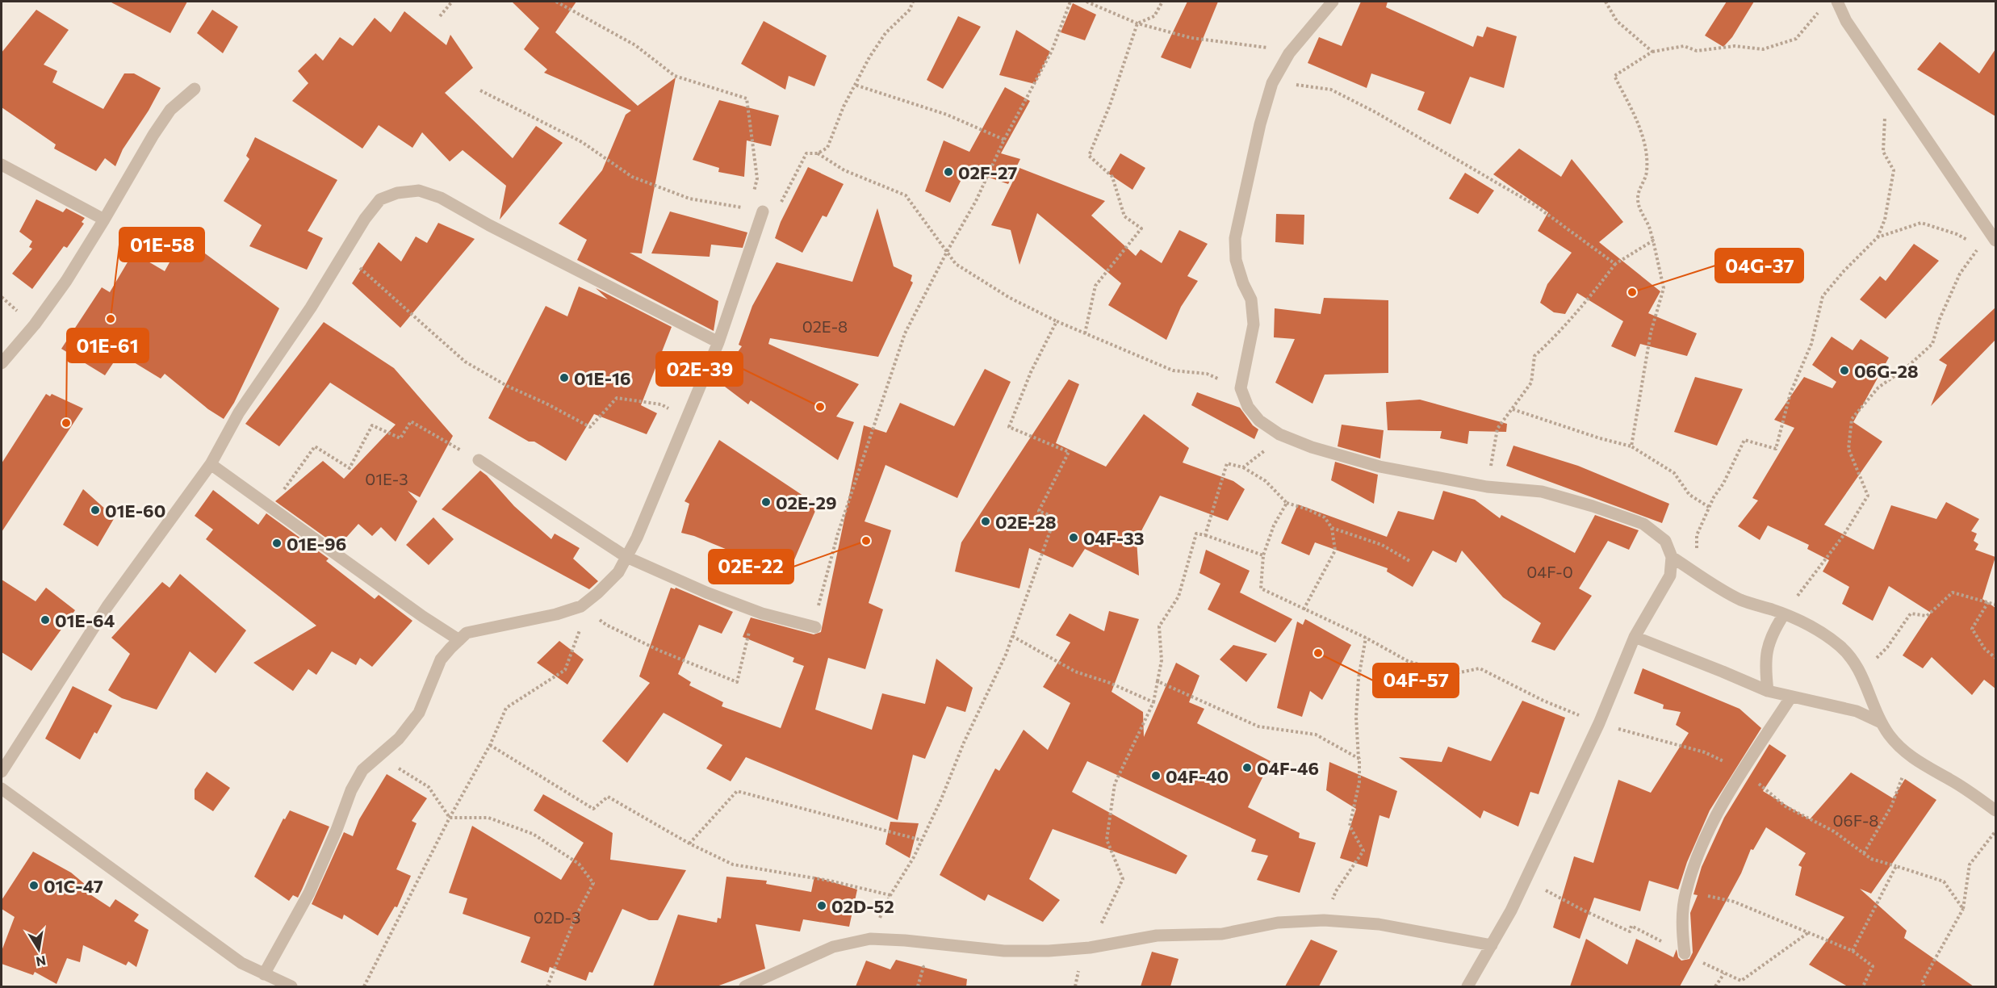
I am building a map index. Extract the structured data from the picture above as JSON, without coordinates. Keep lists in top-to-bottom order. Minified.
{"places":["02F-27","04G-37","01E-58","06G-28","01E-16","02E-39","01E-61","02E-29","01E-60","02E-28","04F-33","02E-22","01E-96","01E-64","04F-57","04F-46","04F-40","01C-47","02D-52"],"house_numbers":["02E-8","01E-3","04F-0","06F-8","02D-3"],"north":"bottom"}
